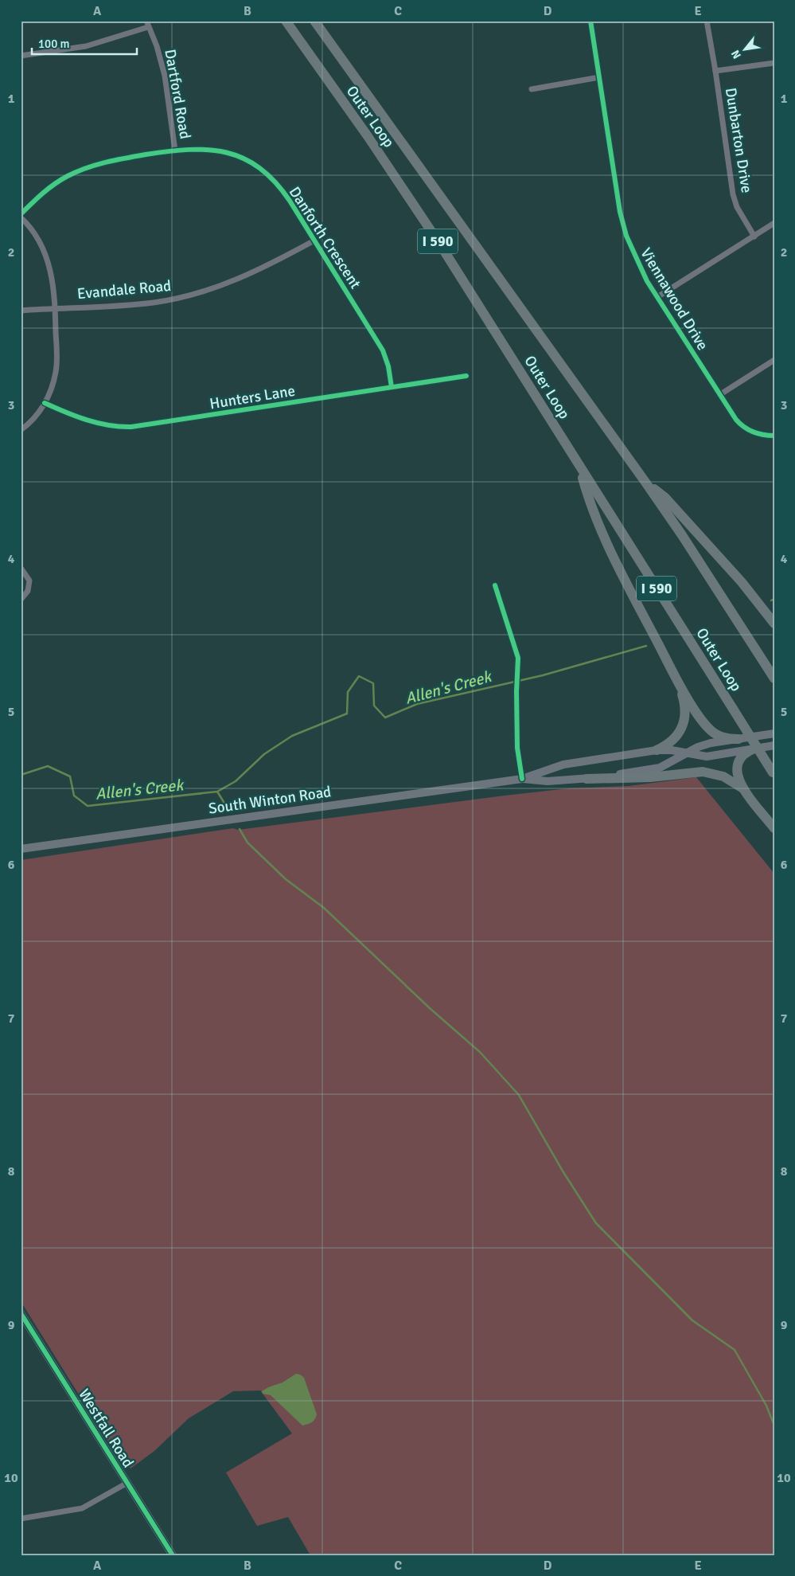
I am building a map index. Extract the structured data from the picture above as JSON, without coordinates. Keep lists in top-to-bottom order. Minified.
{"streets":{"highway":["Outer Loop","I 590"],"main road":["South Winton Road","Westfall Road"],"street":["Dartford Road","Dunbarton Drive","Danforth Crescent","Evandale Road","Viennawood Drive","Hunters Lane"]},"crossings":[["Dartford Road","Danforth Crescent"],["Danforth Crescent","Evandale Road"],["Danforth Crescent","Hunters Lane"]],"water":["Allen's Creek"],"scale_bar":"100 m","north":"bottom left","grid":{"columns":["A","B","C","D","E"],"rows":["1","2","3","4","5","6","7","8","9","10"]}}
